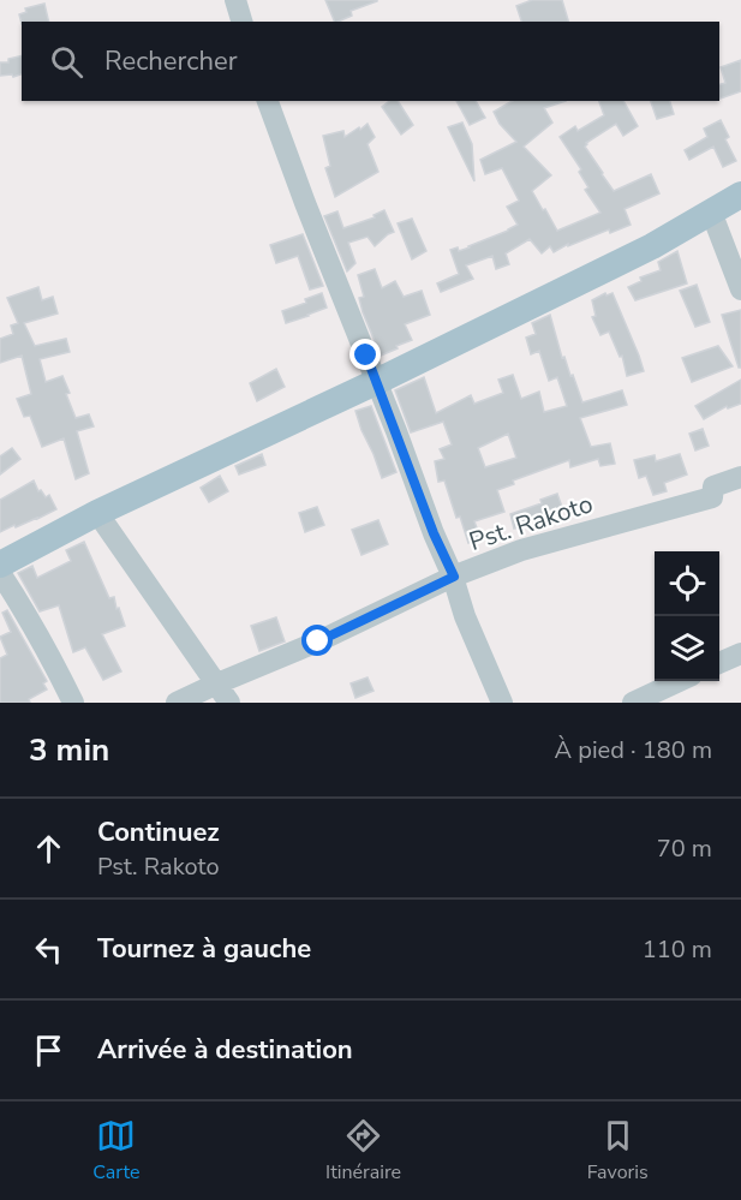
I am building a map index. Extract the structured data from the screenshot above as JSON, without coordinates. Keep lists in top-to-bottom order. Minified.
{"streets":{"street":["Pst. Rakoto"]},"page":{"search":"Rechercher","heading":["3 min","À pied · 180 m"],"list":[["Continuez","Pst. Rakoto","70 m"],["Tournez à gauche","110 m"],"Arrivée à destination"],"nav":["Carte","Itinéraire","Favoris"]}}
